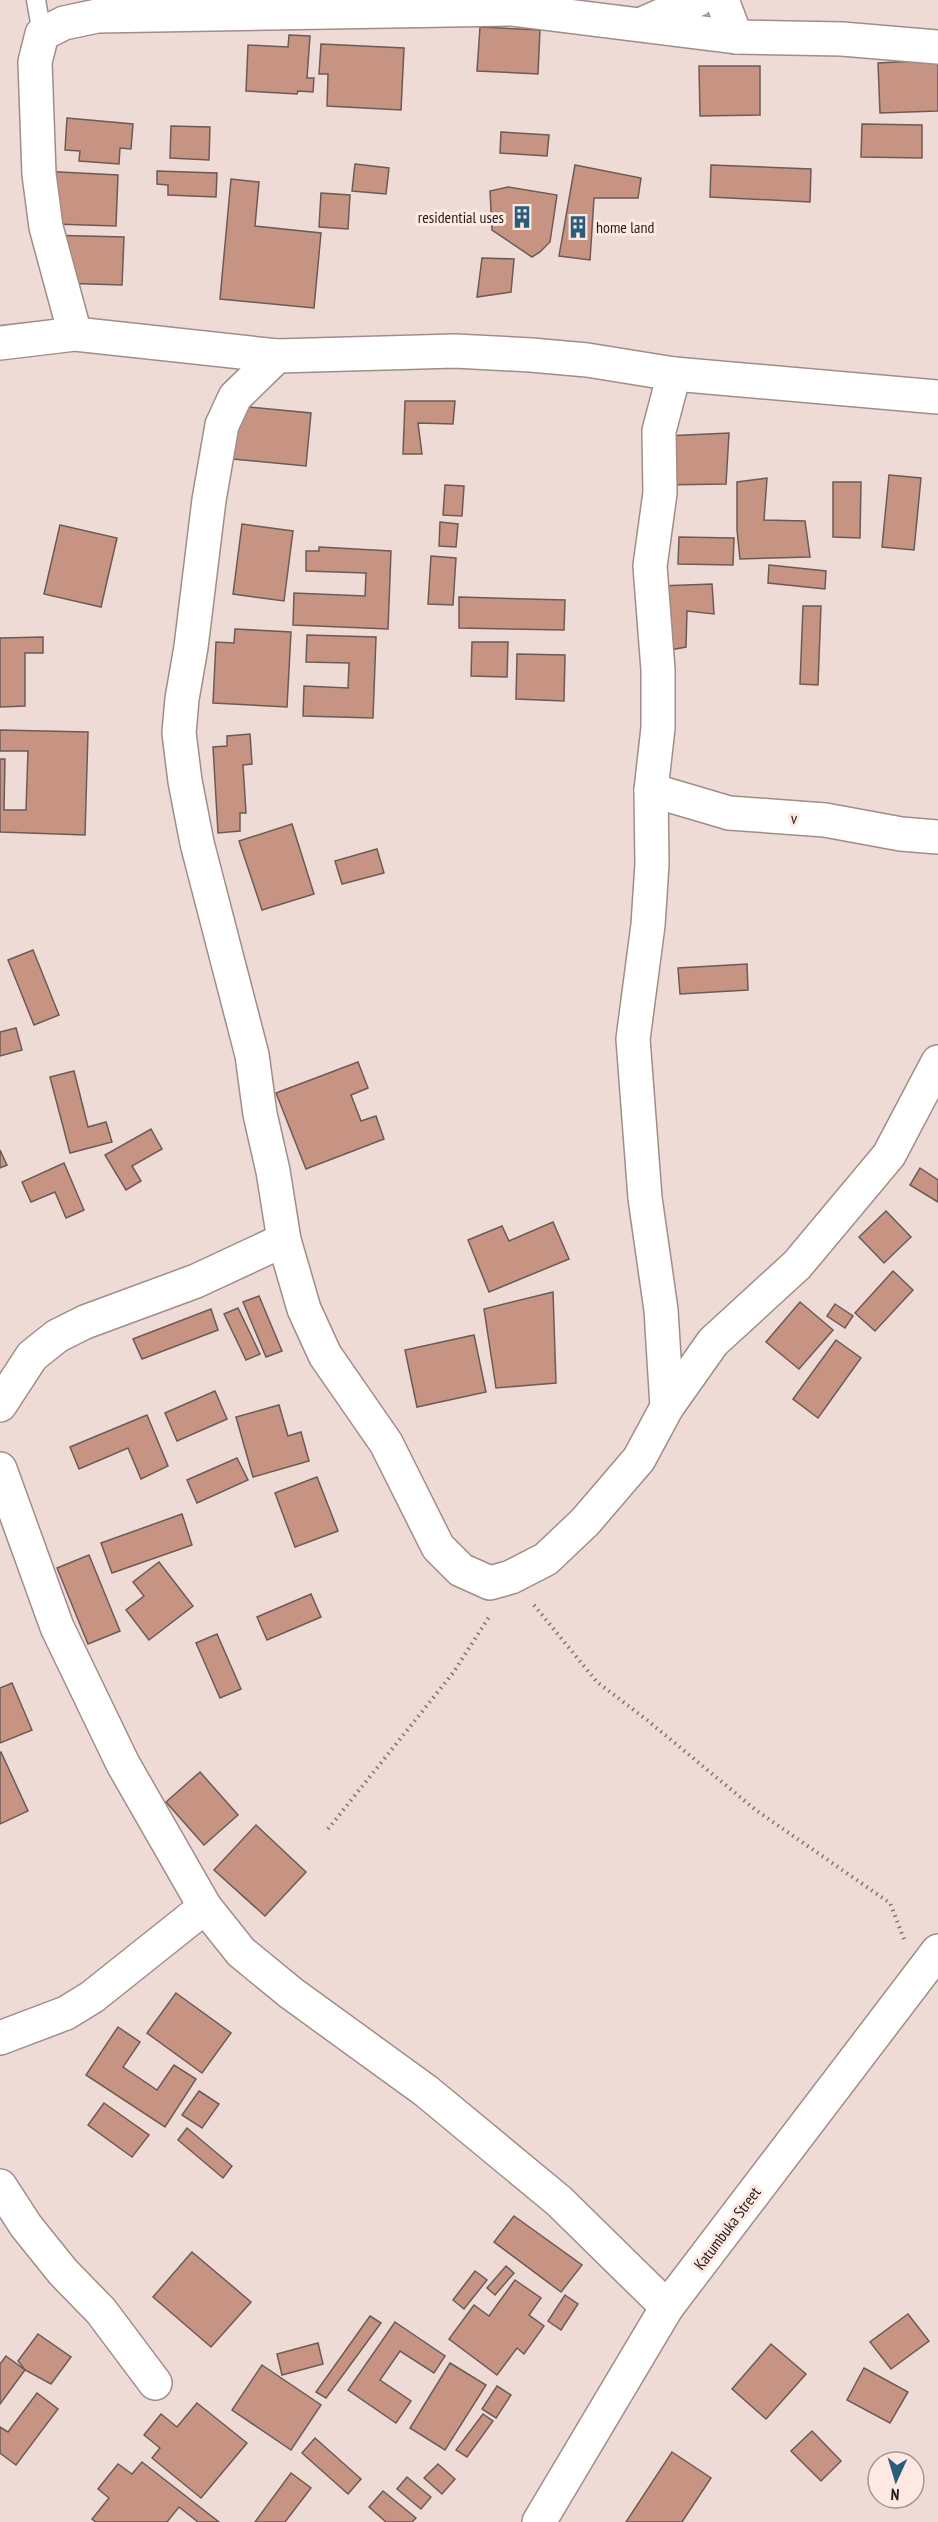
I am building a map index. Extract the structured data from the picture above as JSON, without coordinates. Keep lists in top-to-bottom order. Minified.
{"streets":{"street":["v","Katumbuka Street"]},"places":{"building":["residential uses","home land"]},"north":"bottom"}
